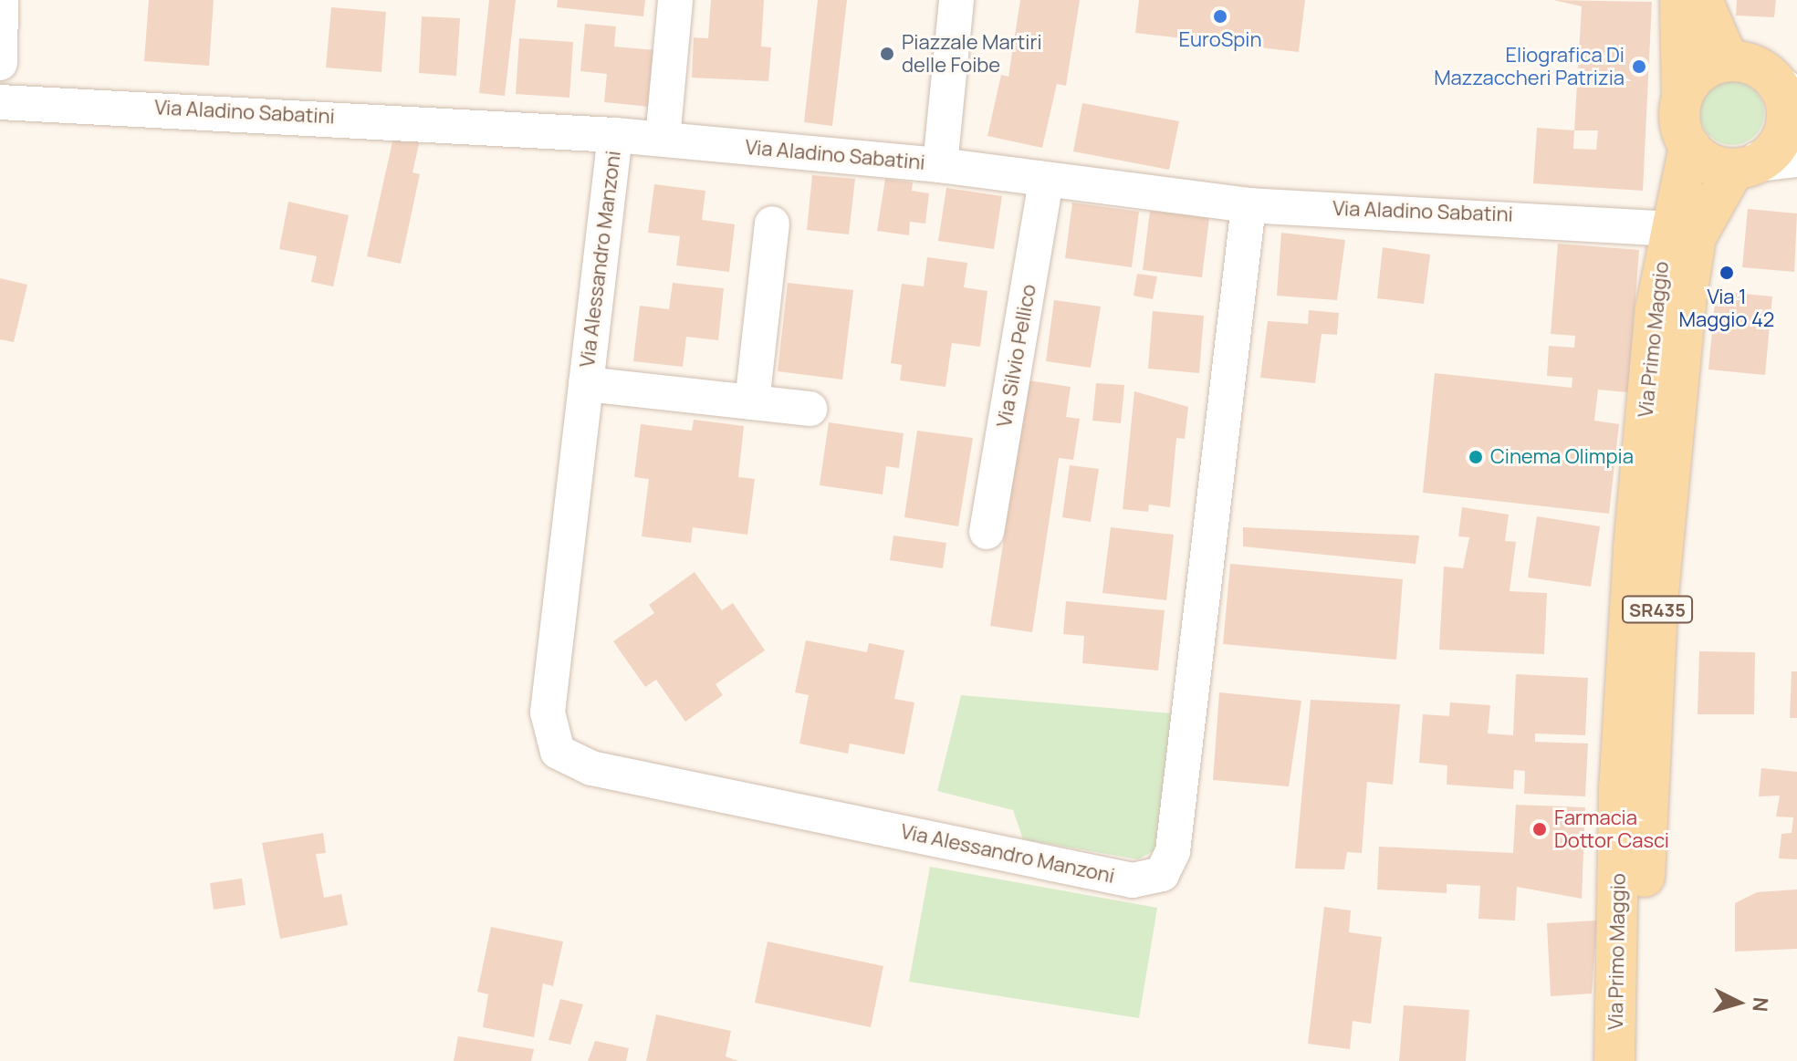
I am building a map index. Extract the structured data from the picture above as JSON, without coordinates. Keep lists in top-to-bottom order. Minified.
{"streets":{"main road":["Via Primo Maggio","SR435"],"street":["Via Aladino Sabatini","Via Alessandro Manzoni","Via Silvio Pellico"]},"crossings":[["Via Aladino Sabatini","Via Alessandro Manzoni"],["Via Aladino Sabatini","Via Primo Maggio"],["Via Aladino Sabatini","Via Silvio Pellico"],["Via Primo Maggio","SR435"]],"places":["EuroSpin","Piazzale Martiri delle Foibe","Eliografica Di Mazzaccheri Patrizia","Via 1 Maggio 42","Cinema Olimpia","Farmacia Dottor Casci"],"north":"right"}
